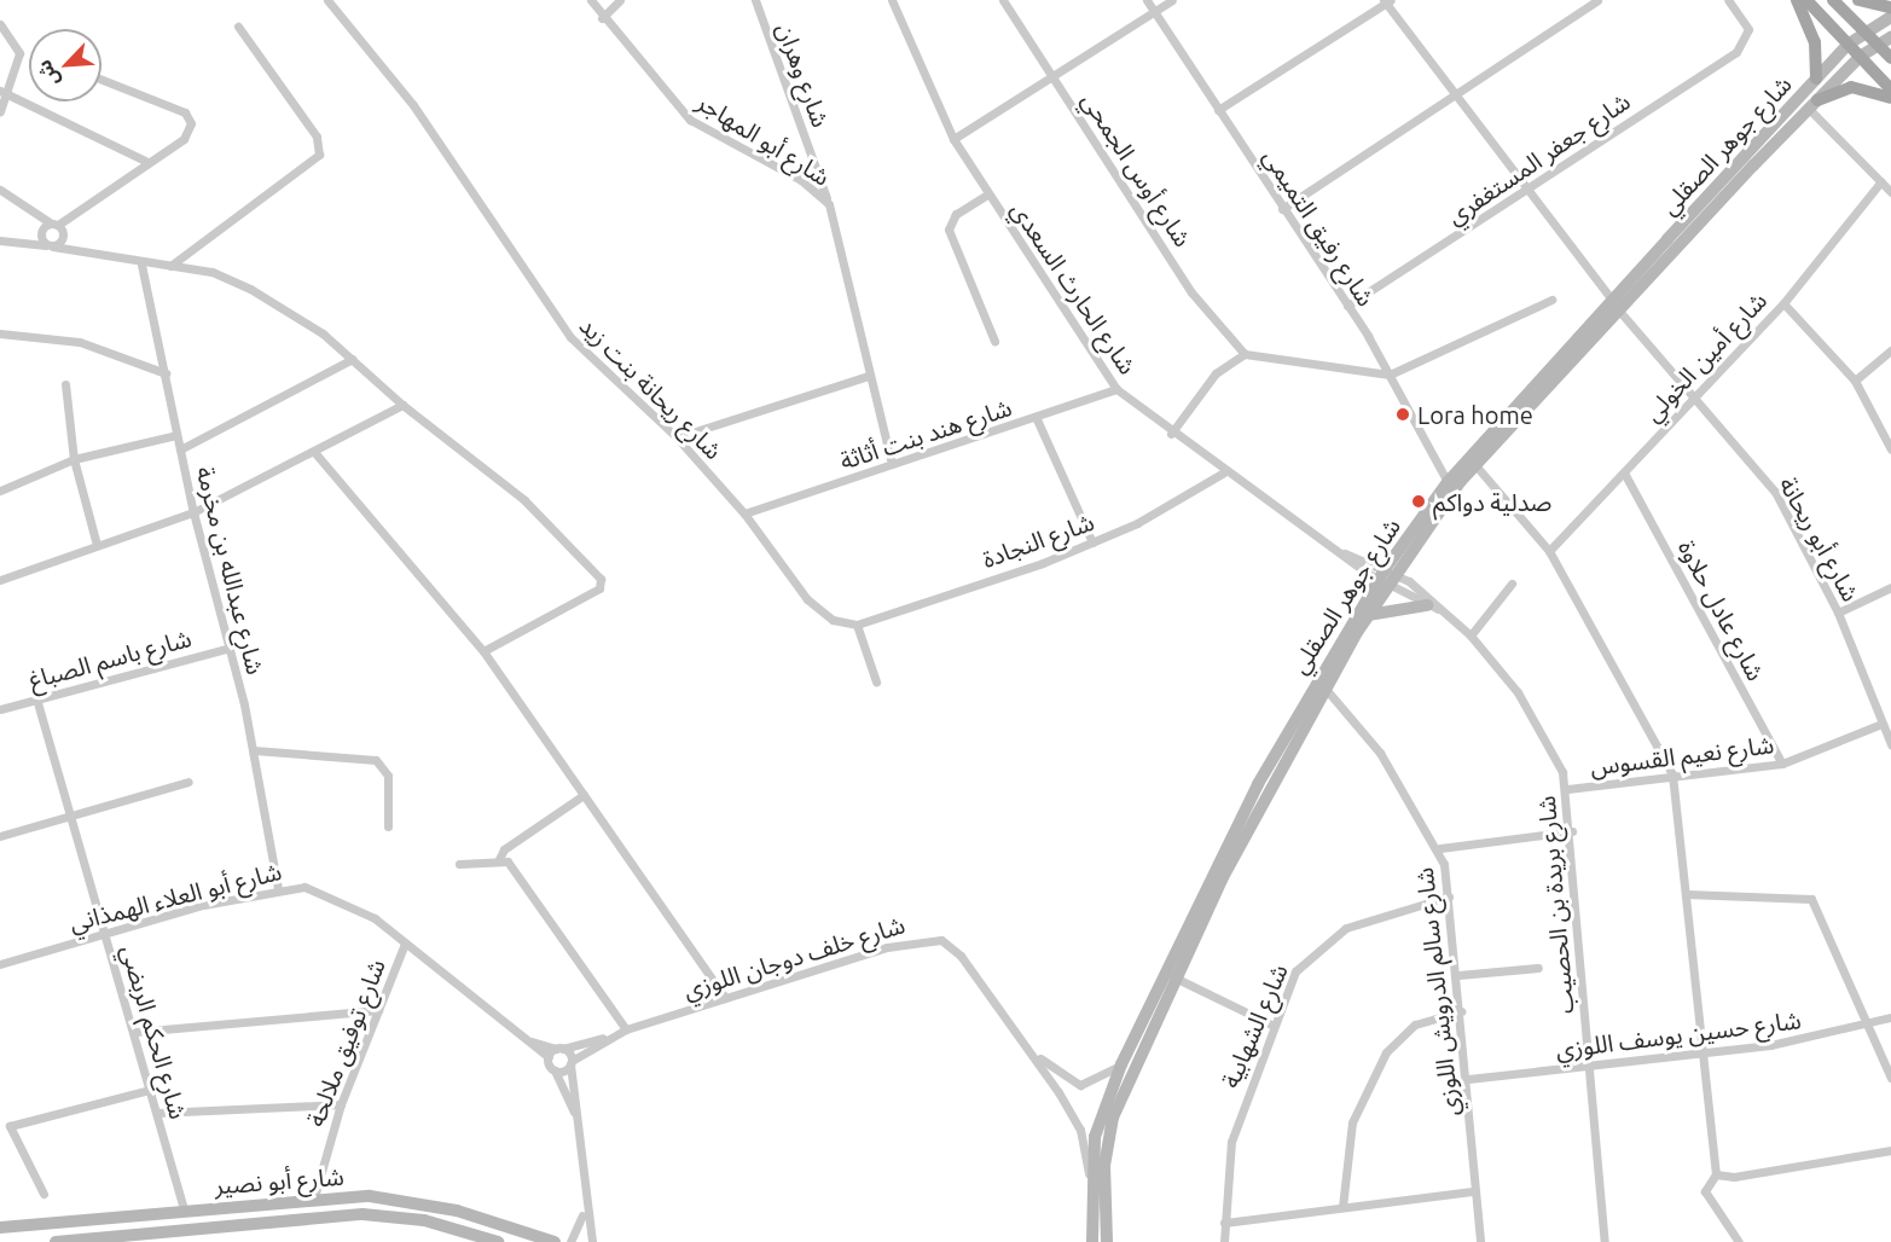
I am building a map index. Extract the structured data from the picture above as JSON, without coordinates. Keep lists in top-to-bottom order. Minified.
{"streets":{"street":["شارع وهران","شارع أبو المهاجر","شارع جوهر الصقلي","شارع جعفر المستغفري","شارع أوس الجمحي","شارع رفيق التميمي","شارع الحارث السعدي","شارع أمين الخولي","شارع ريحانة بنت زيد","شارع هند بنت أثاثة","شارع أبو ريحانة","شارع النجادة","شارع عبدالله بن مخرمة","شارع عادل حلاوة","شارع باسم الصباغ","شارع نعيم القسوس","شارع أبو العلاء الهمذاني","شارع بريدة بن الحصيب","شارع خلف دوجان اللوزي","شارع سالم الدرويش اللوزي","شارع الشهابية","شارع الحكم الربضي","شارع حسين يوسف اللوزي","شارع توفيق ملالحة","شارع أبو نصير"]},"crossings":[["شارع وهران","شارع أبو المهاجر"],["شارع أبو المهاجر","شارع هند بنت أثاثة"],["شارع جوهر الصقلي","شارع رفيق التميمي"],["شارع جوهر الصقلي","شارع الحارث السعدي"],["شارع جوهر الصقلي","شارع أبو ريحانة"],["شارع جوهر الصقلي","شارع بريدة بن الحصيب"],["شارع جوهر الصقلي","شارع خلف دوجان اللوزي"],["شارع جوهر الصقلي","شارع سالم الدرويش اللوزي"],["شارع جعفر المستغفري","شارع رفيق التميمي"],["شارع جعفر المستغفري","شارع أبو ريحانة"],["شارع الحارث السعدي","شارع هند بنت أثاثة"],["شارع الحارث السعدي","شارع النجادة"],["شارع الحارث السعدي","شارع بريدة بن الحصيب"],["شارع أمين الخولي","شارع أبو ريحانة"],["شارع أمين الخولي","شارع عادل حلاوة"],["شارع ريحانة بنت زيد","شارع هند بنت أثاثة"],["شارع ريحانة بنت زيد","شارع النجادة"],["شارع أبو ريحانة","شارع نعيم القسوس"],["شارع عبدالله بن مخرمة","شارع باسم الصباغ"],["شارع عبدالله بن مخرمة","شارع أبو العلاء الهمذاني"],["شارع عادل حلاوة","شارع نعيم القسوس"],["شارع باسم الصباغ","شارع الحكم الربضي"],["شارع نعيم القسوس","شارع بريدة بن الحصيب"],["شارع أبو العلاء الهمذاني","شارع خلف دوجان اللوزي"],["شارع أبو العلاء الهمذاني","شارع الحكم الربضي"],["شارع أبو العلاء الهمذاني","شارع توفيق ملالحة"],["شارع بريدة بن الحصيب","شارع حسين يوسف اللوزي"],["شارع سالم الدرويش اللوزي","شارع الشهابية"],["شارع سالم الدرويش اللوزي","شارع حسين يوسف اللوزي"],["شارع الحكم الربضي","شارع أبو نصير"],["شارع توفيق ملالحة","شارع أبو نصير"]],"places":["Lora home","صدلية دواكم"],"north":"bottom left"}
